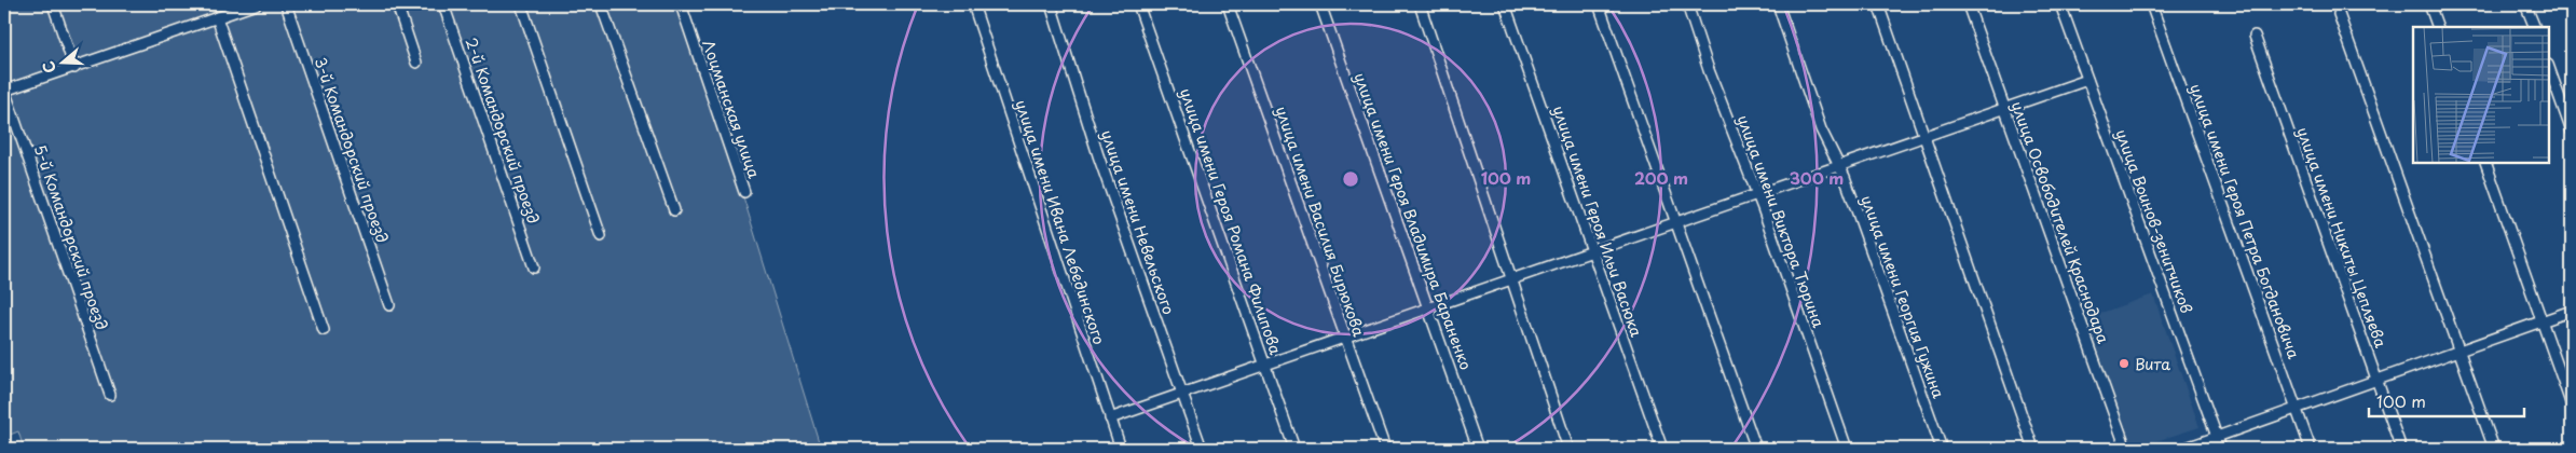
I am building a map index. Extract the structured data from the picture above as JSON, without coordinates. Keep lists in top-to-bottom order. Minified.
{"streets":{"street":["Лоцманская улица","2-й Командорский проезд","3-й Командорский проезд","улица имени Героя Романа Филипова","улица имени Василия Бирюкова","улица имени Героя Владимира Бараненко","улица имени Героя Ильи Васюка","улица имени Виктора Тюрина","улица Воинов-зенитчиков","улица имени Героя Петра Богдановича","улица имени Ивана Лебединского","улица имени Невельского","улица Освободителей Краснодара","5-й Командорский проезд","улица имени Никиты Цепляева","улица имени Георгия Гужина"]},"places":["Вита"],"scale_bar":"100 m","north":"left","rings":["100 m","200 m","300 m"]}
